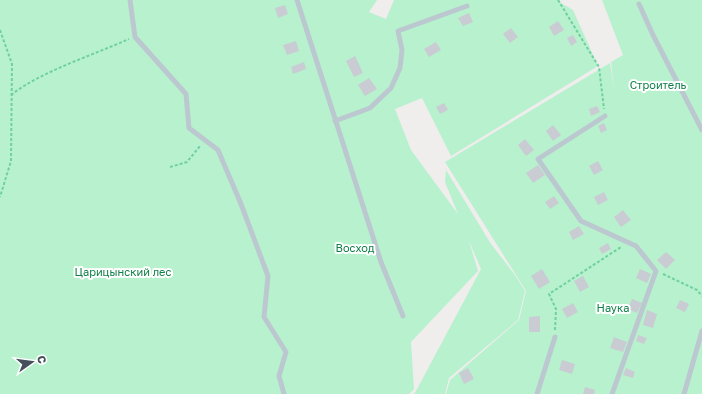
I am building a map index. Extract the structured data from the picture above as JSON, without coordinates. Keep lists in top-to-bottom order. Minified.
{"parks":["Строитель","Восход","Царицынский лес","Наука"],"north":"right"}
